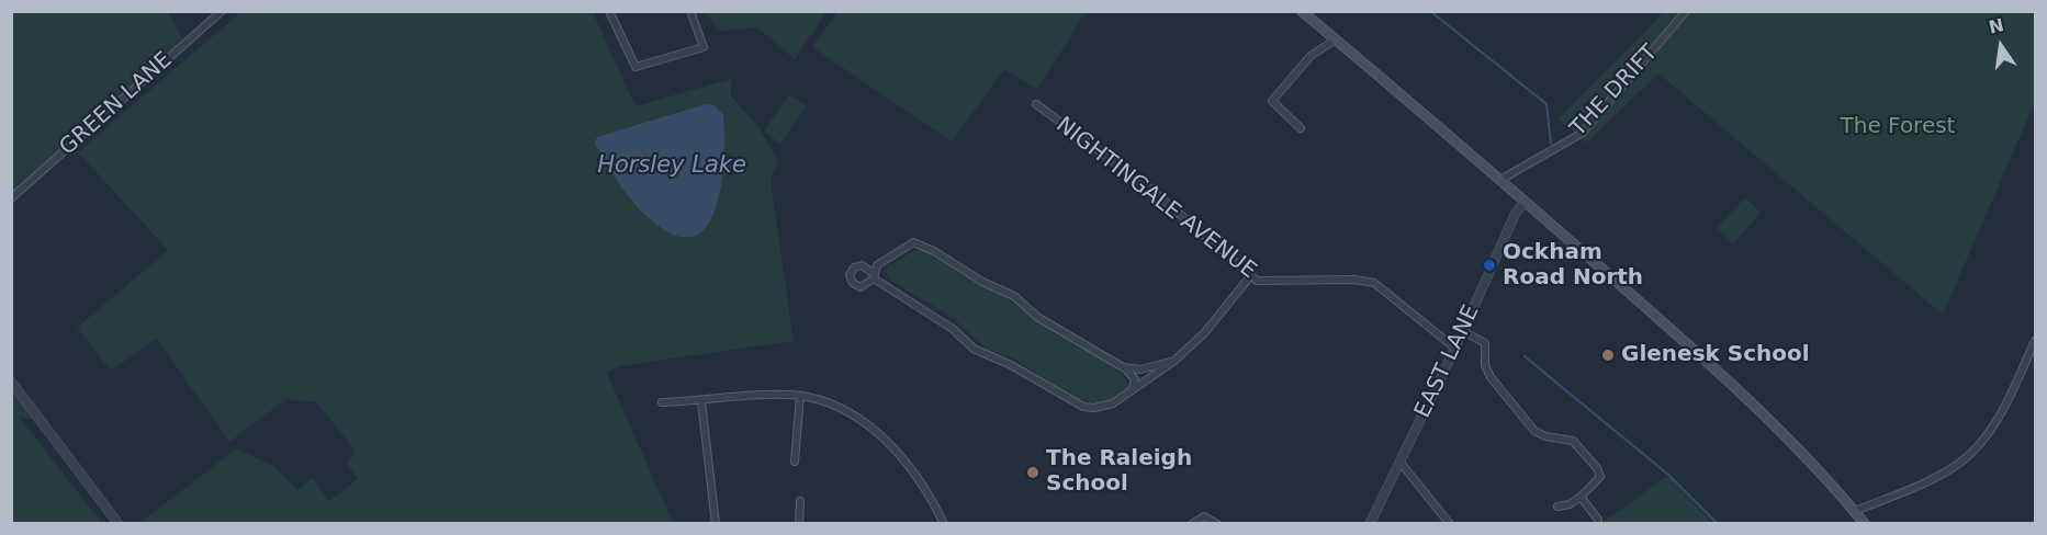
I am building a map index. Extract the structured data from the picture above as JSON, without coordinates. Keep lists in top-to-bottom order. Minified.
{"streets":{"street":["THE DRIFT","GREEN LANE","NIGHTINGALE AVENUE","EAST LANE"]},"crossings":[["NIGHTINGALE AVENUE","EAST LANE"]],"water":["Horsley Lake"],"parks":["The Forest"],"places":["Ockham Road North","Glenesk School","The Raleigh School"],"north":"top"}
